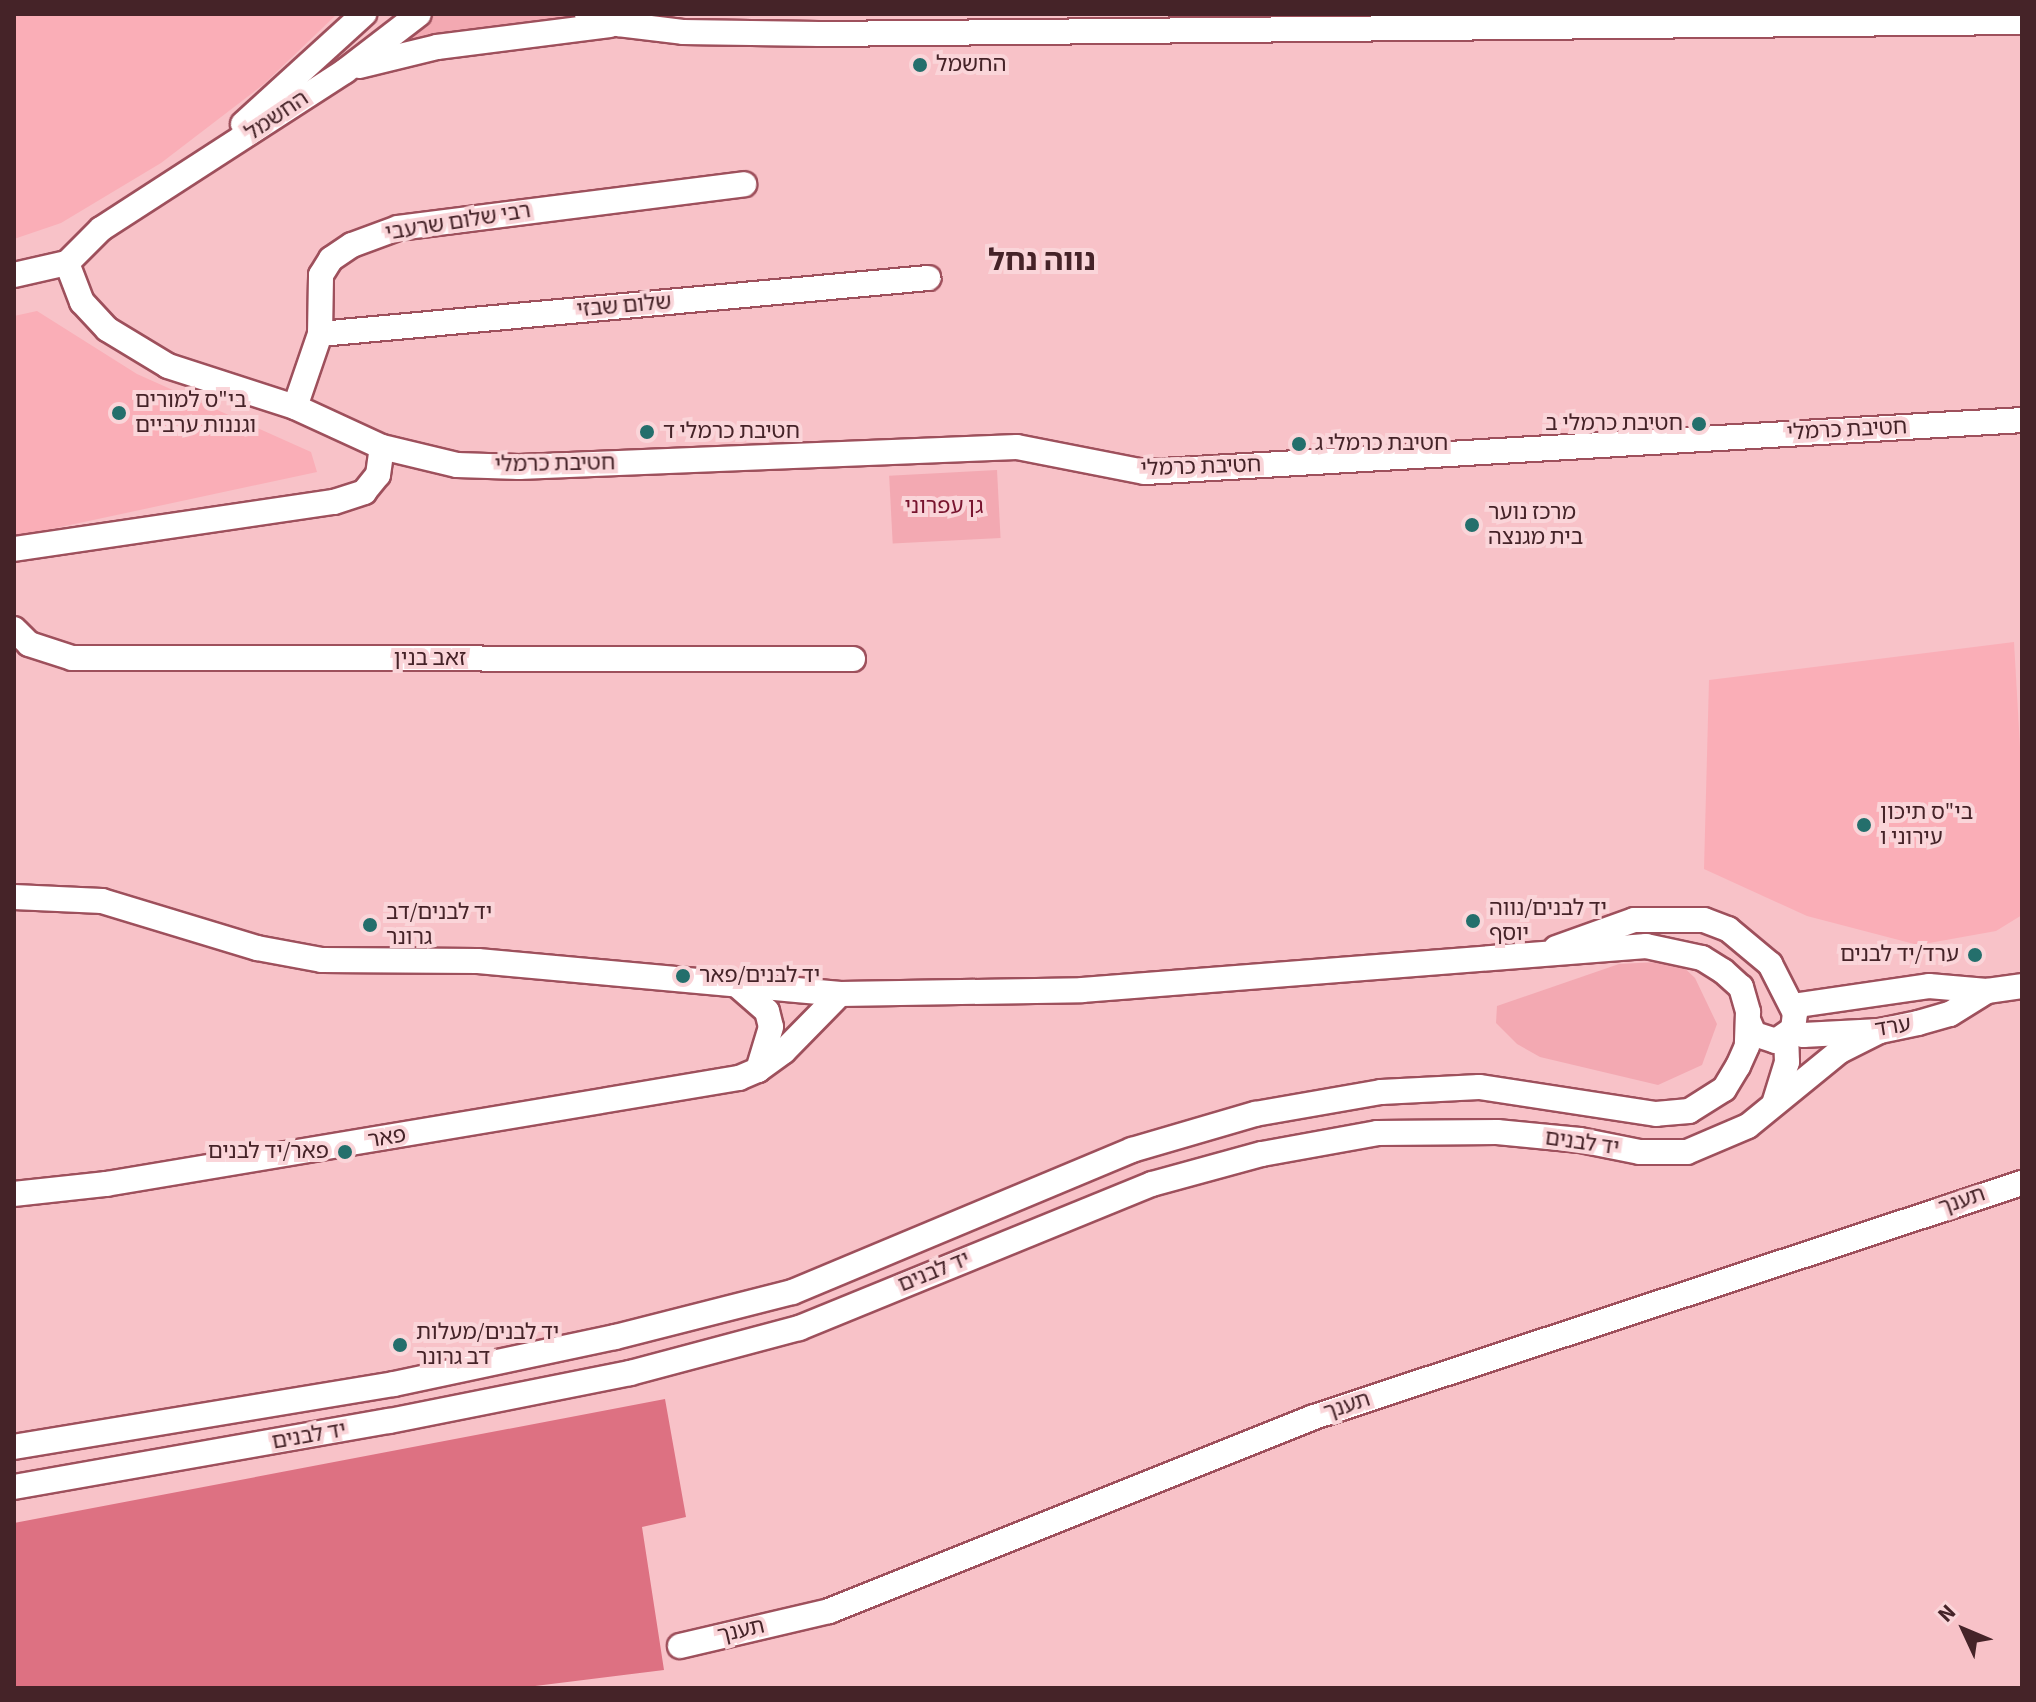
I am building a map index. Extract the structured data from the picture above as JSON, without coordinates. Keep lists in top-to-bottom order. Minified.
{"streets":{"street":["החשמל","רבי שלום שרעבי","שלום שבזי","חטיבת כרמלי","זאב בנין","ערד","פאר","יד לבנים","תענך"]},"crossings":[["החשמל","חטיבת כרמלי"],["רבי שלום שרעבי","שלום שבזי"],["רבי שלום שרעבי","חטיבת כרמלי"],["ערד","יד לבנים"]],"districts":["נווה נחל"],"parks":["גן עפרוני"],"places":["החשמל","בי\"ס למורים וגננות ערביים","חטיבת כרמלי ב","חטיבת כרמלי ד","חטיבת כרמלי ג","מרכז נוער בית מגנצה","בי\"ס תיכון עירוני ו","יד לבנים/נווה יוסף","יד לבנים/דב גרונר","ערד/יד לבנים","יד לבנים/פאר","פאר/יד לבנים","יד לבנים/מעלות דב גרונר"],"north":"top left"}
